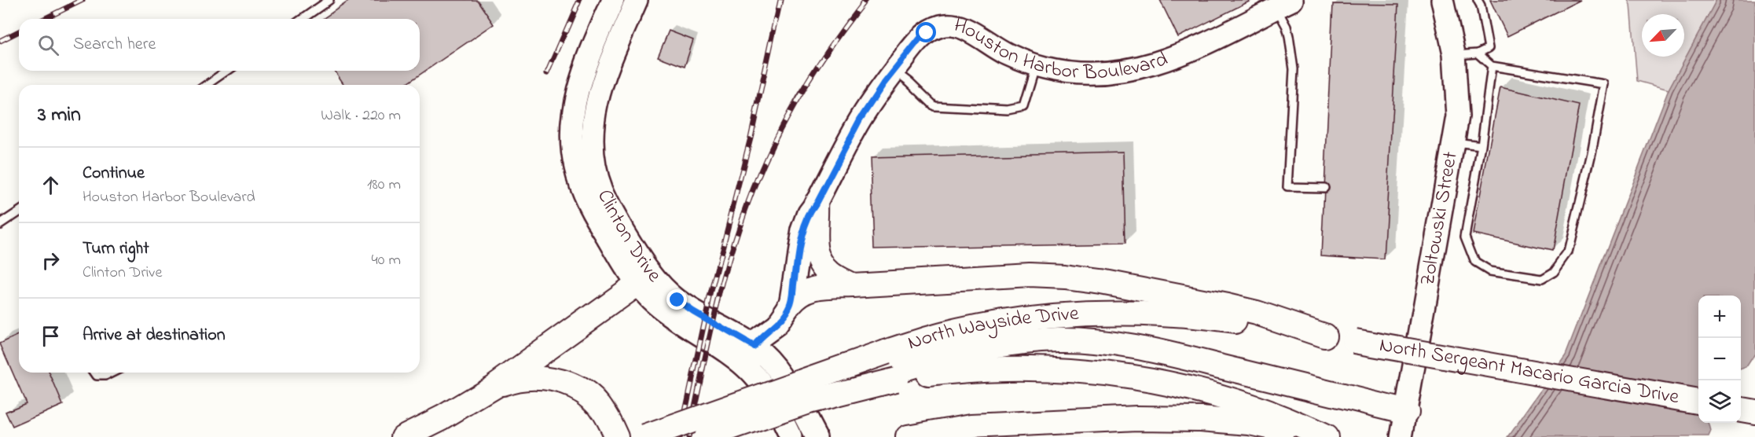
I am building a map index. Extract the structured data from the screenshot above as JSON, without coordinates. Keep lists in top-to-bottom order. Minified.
{"streets":{"main road":["North Wayside Drive","North Sergeant Macario Garcia Drive"],"street":["Houston Harbor Boulevard","Zoltowski Street","Clinton Drive"]},"crossings":[["Houston Harbor Boulevard","Clinton Drive"],["North Wayside Drive","North Sergeant Macario Garcia Drive"]],"north":"bottom left","page":{"search":"Search here","heading":["3 min","Walk · 220 m"],"list":[["Continue","Houston Harbor Boulevard","180 m"],["Turn right","Clinton Drive","40 m"],"Arrive at destination"],"map_buttons":["+","−"]}}
